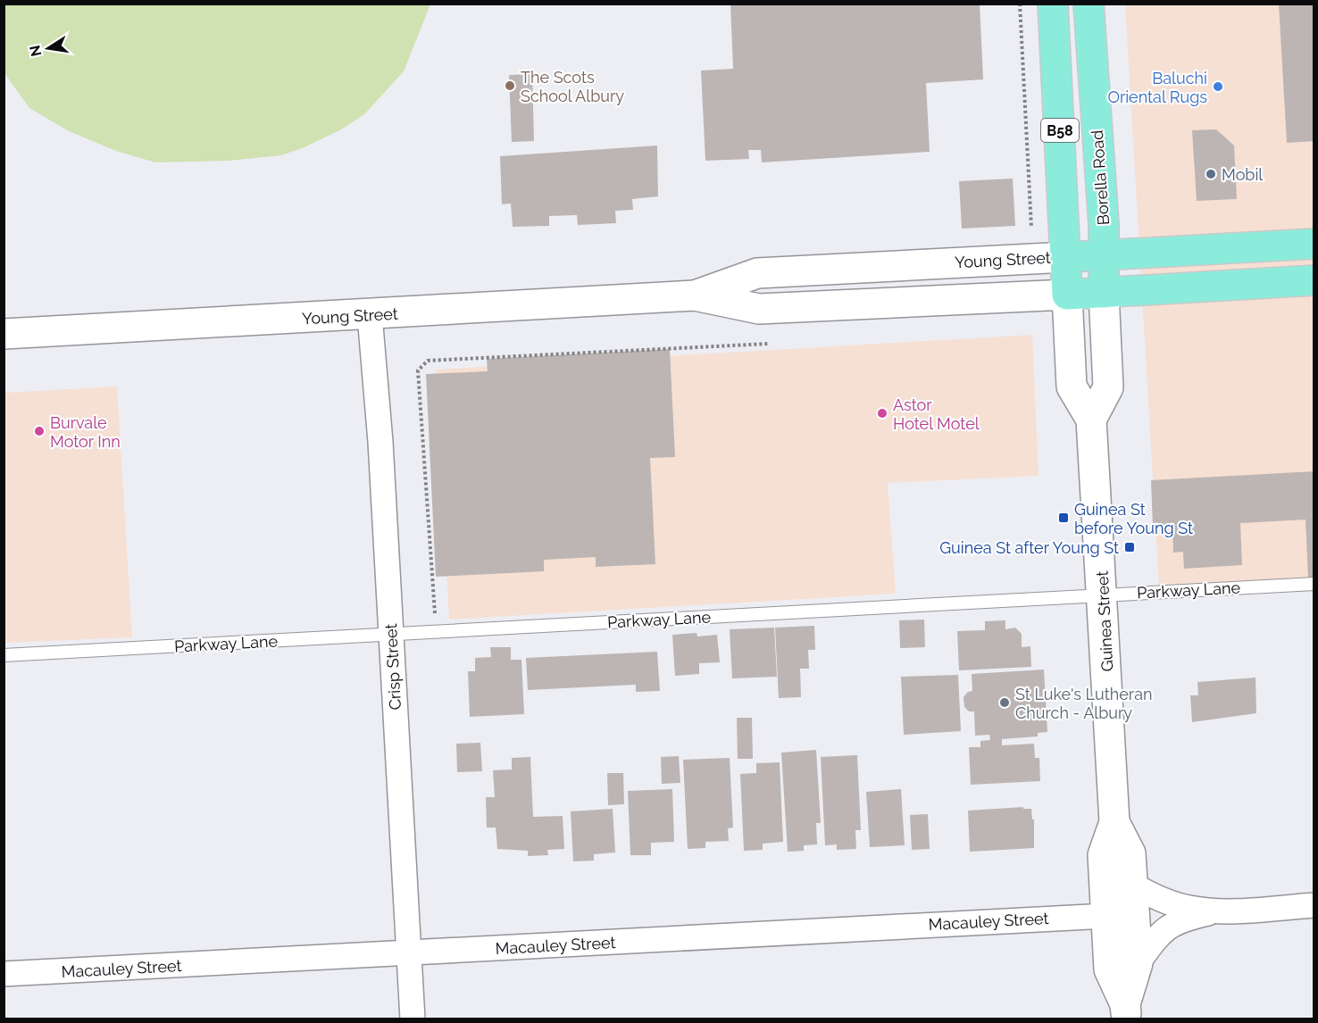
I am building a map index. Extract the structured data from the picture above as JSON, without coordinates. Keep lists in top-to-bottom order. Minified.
{"streets":{"main road":["B58","Borella Road","Young Street","Guinea Street"],"street":["Crisp Street","Macauley Street"],"lane":["Parkway Lane"]},"crossings":[["B58","Borella Road"],["B58","Young Street"],["B58","Guinea Street"],["Borella Road","Young Street"],["Young Street","Guinea Street"],["Young Street","Crisp Street"],["Parkway Lane","Guinea Street"],["Parkway Lane","Crisp Street"],["Guinea Street","Macauley Street"],["Crisp Street","Macauley Street"]],"places":{"other":["The Scots School Albury","Baluchi Oriental Rugs","Mobil","Astor Hotel Motel","Burvale Motor Inn","St Luke's Lutheran Church - Albury"],"transit":["Guinea St before Young St","Guinea St after Young St"]},"north":"left"}
